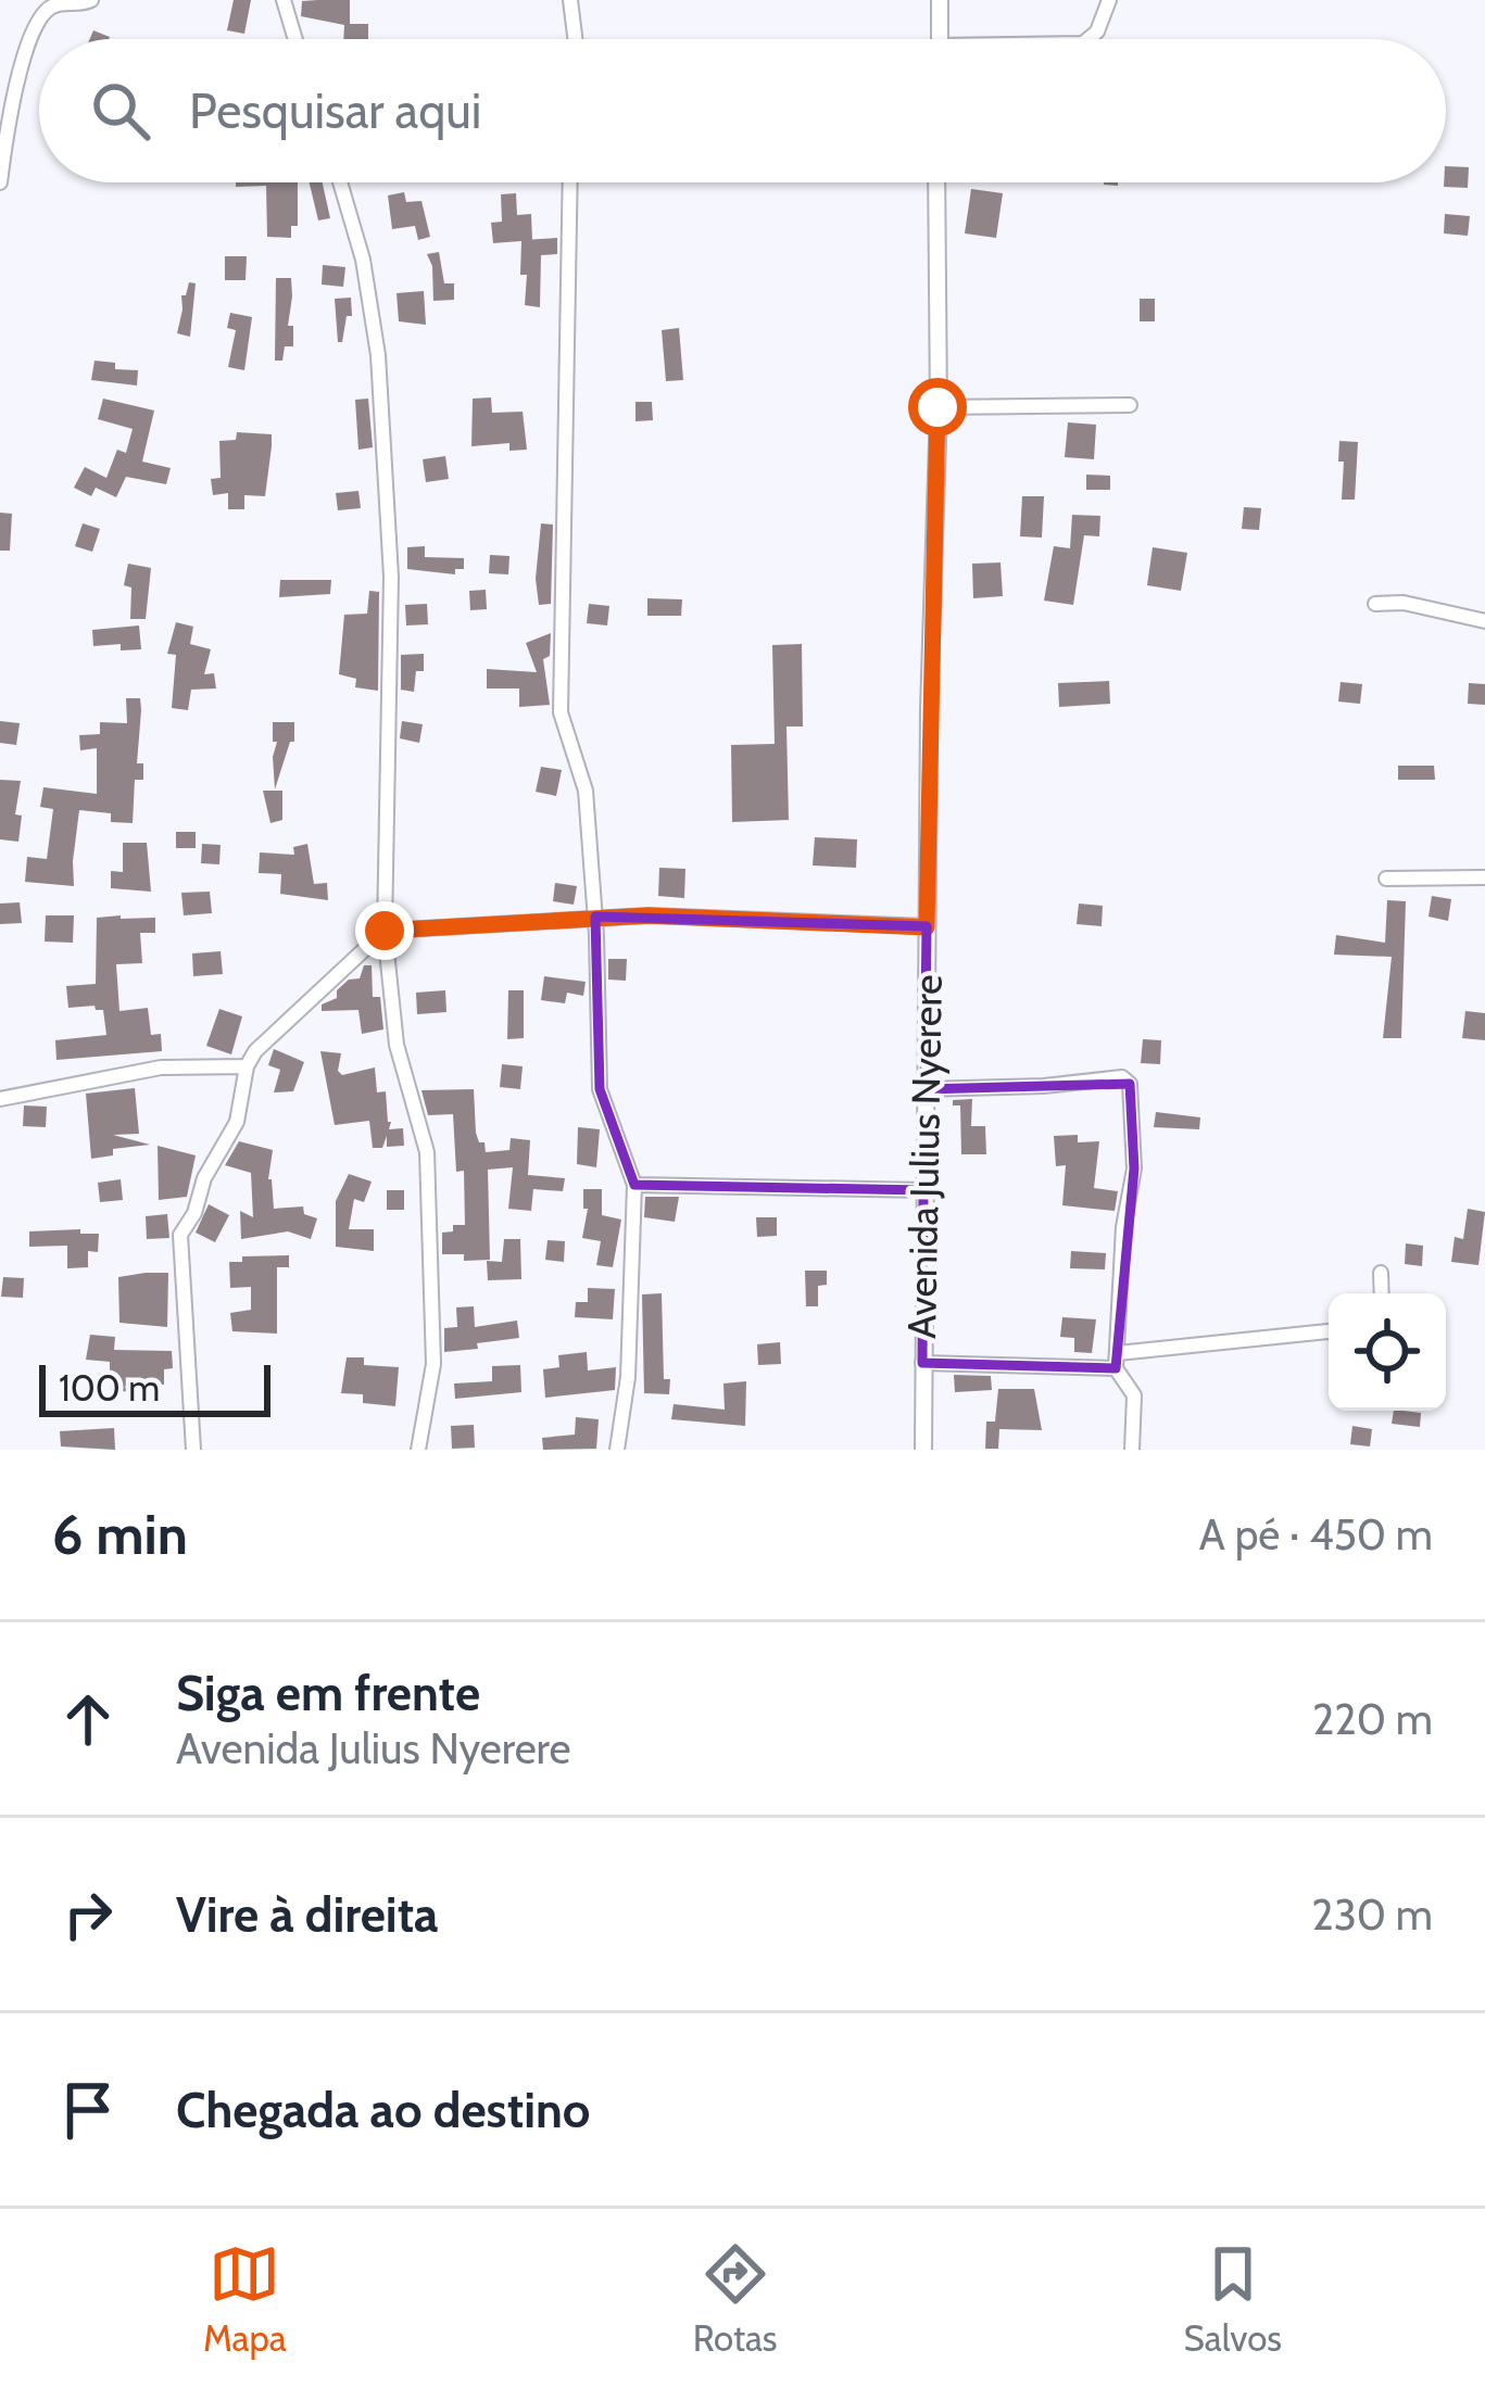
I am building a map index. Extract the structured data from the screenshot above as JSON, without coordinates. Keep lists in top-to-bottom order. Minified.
{"streets":{"street":["Avenida Julius Nyerere"]},"scale_bar":"100 m","page":{"search":"Pesquisar aqui","scale":"100 m","heading":["6 min","A pé · 450 m"],"list":[["Siga em frente","Avenida Julius Nyerere","220 m"],["Vire à direita","230 m"],"Chegada ao destino"],"nav":["Mapa","Rotas","Salvos"]}}
